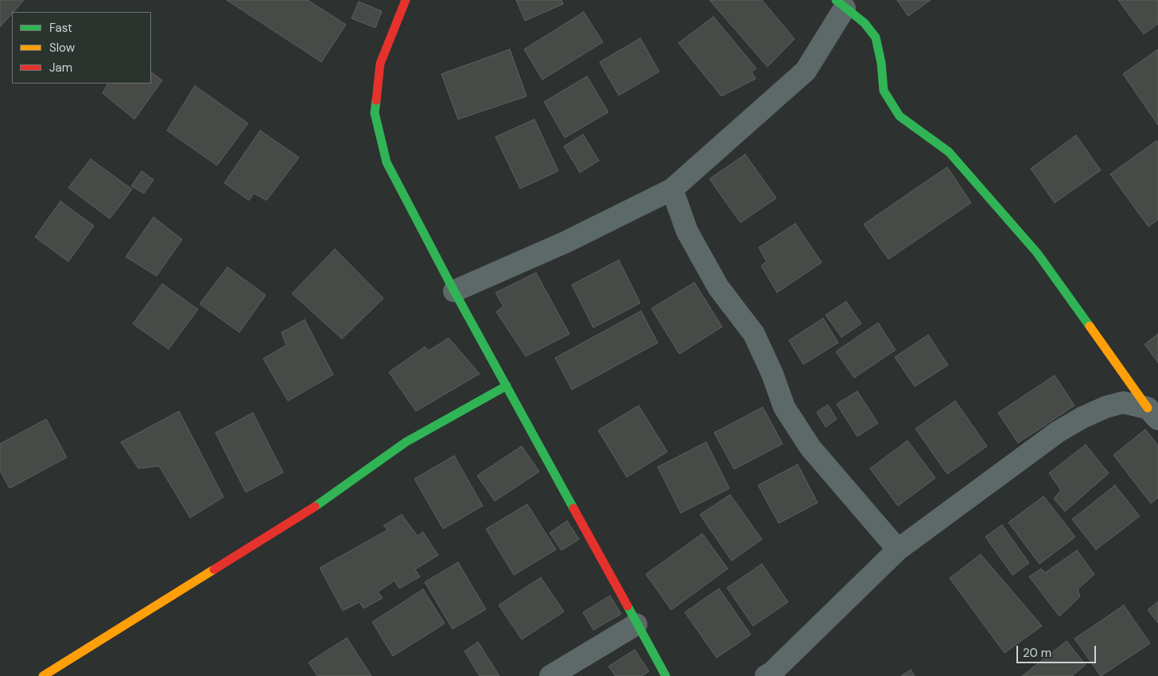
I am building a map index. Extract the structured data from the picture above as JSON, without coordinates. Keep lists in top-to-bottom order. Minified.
{"legend":["Fast","Slow","Jam"],"scale_bar":"20 m"}
